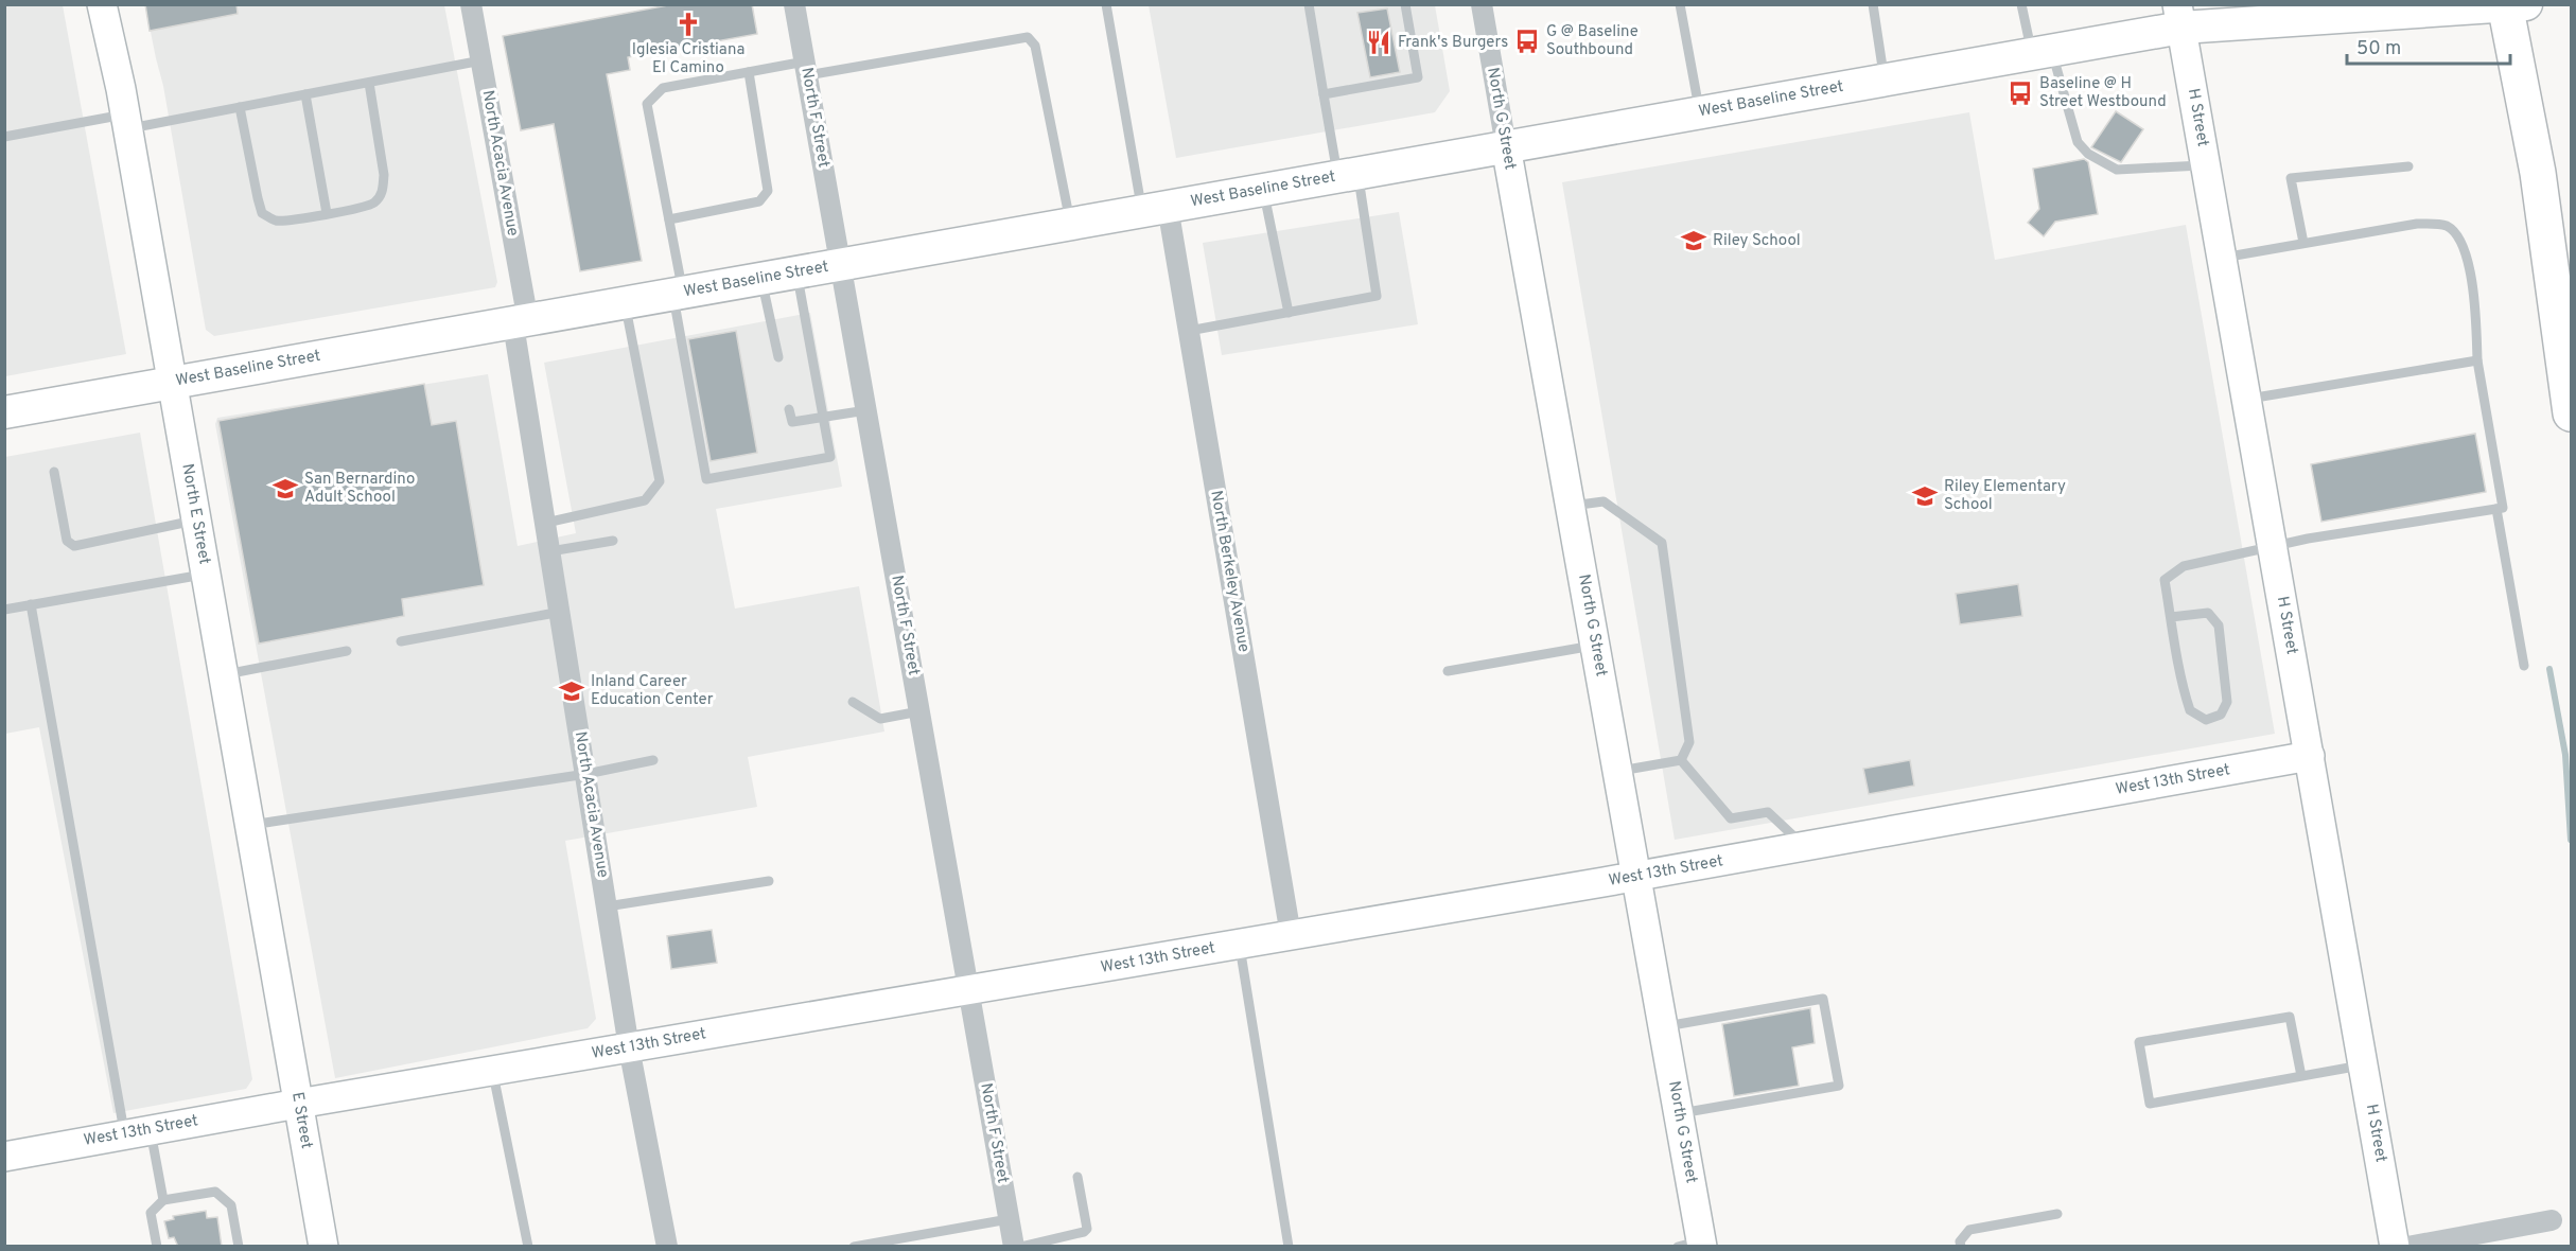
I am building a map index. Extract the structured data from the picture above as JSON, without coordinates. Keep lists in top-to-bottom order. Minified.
{"streets":{"main road":["West Baseline Street"],"street":["North F Street","H Street","North G Street","North Acacia Avenue","North E Street","North Berkeley Avenue","West 13th Street","E Street"]},"crossings":[["West Baseline Street","North F Street"],["West Baseline Street","H Street"],["West Baseline Street","North G Street"],["West Baseline Street","North Acacia Avenue"],["West Baseline Street","North E Street"],["West Baseline Street","North Berkeley Avenue"],["North F Street","West 13th Street"],["H Street","West 13th Street"],["North G Street","West 13th Street"],["North Acacia Avenue","West 13th Street"],["North E Street","E Street"],["North Berkeley Avenue","West 13th Street"],["West 13th Street","E Street"]],"places":{"church":["Iglesia Cristiana El Camino"],"bus stop":["G @ Baseline Southbound","Baseline @ H Street Westbound"],"restaurant":["Frank's Burgers"],"school or university":["Riley School","San Bernardino Adult School","Riley Elementary School","Inland Career Education Center"]},"scale_bar":"50 m"}
